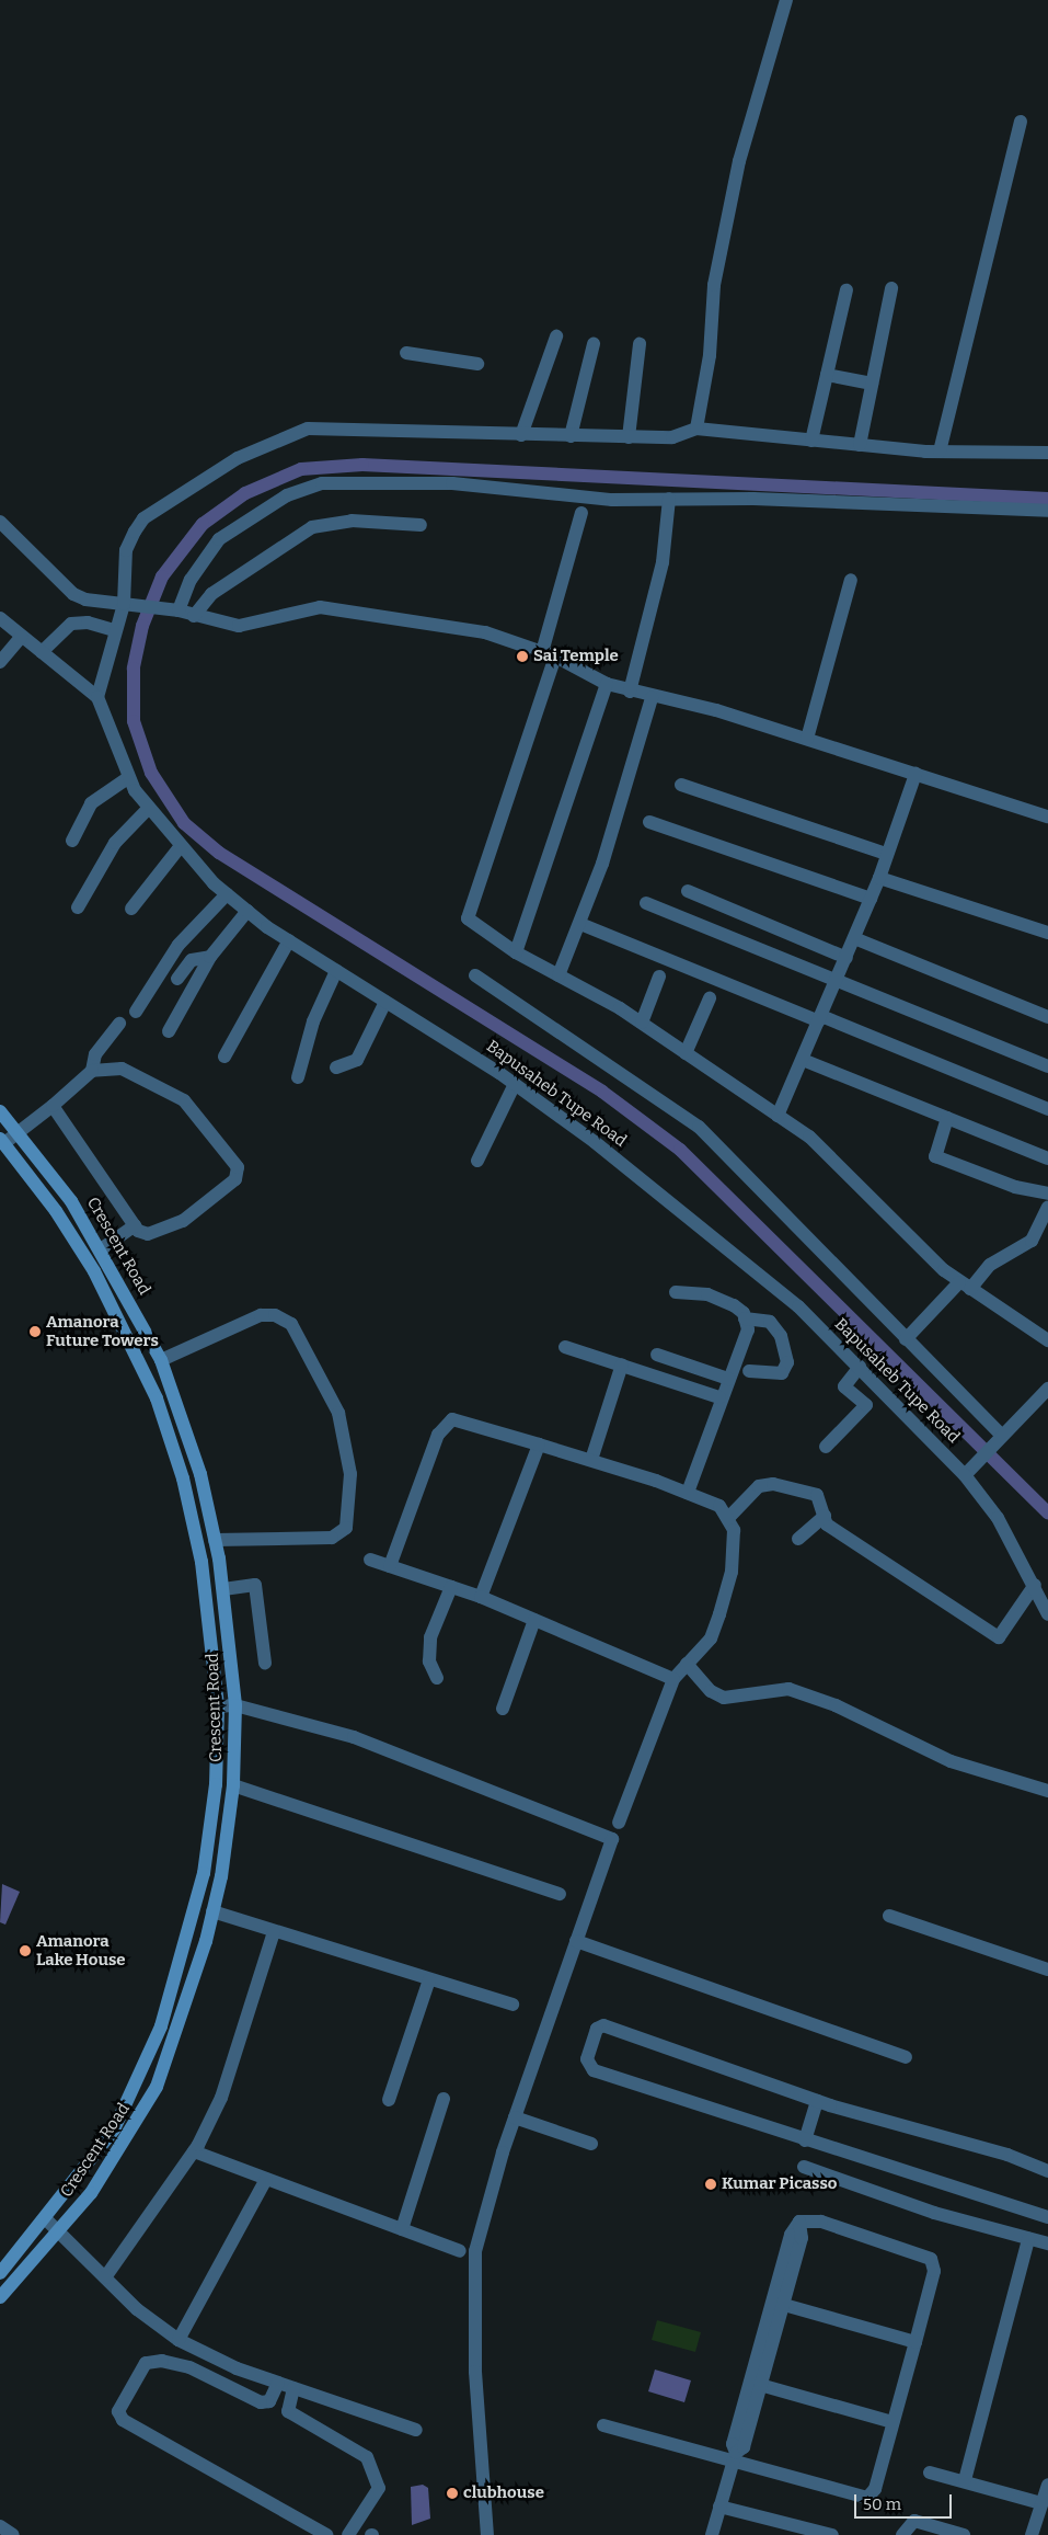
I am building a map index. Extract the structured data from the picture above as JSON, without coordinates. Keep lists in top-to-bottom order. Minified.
{"streets":{"main road":["Crescent Road"],"street":["Bapusaheb Tupe Road"]},"places":["Sai Temple","Amanora Future Towers","Amanora Lake House","Kumar Picasso","clubhouse"],"scale_bar":"50 m"}
